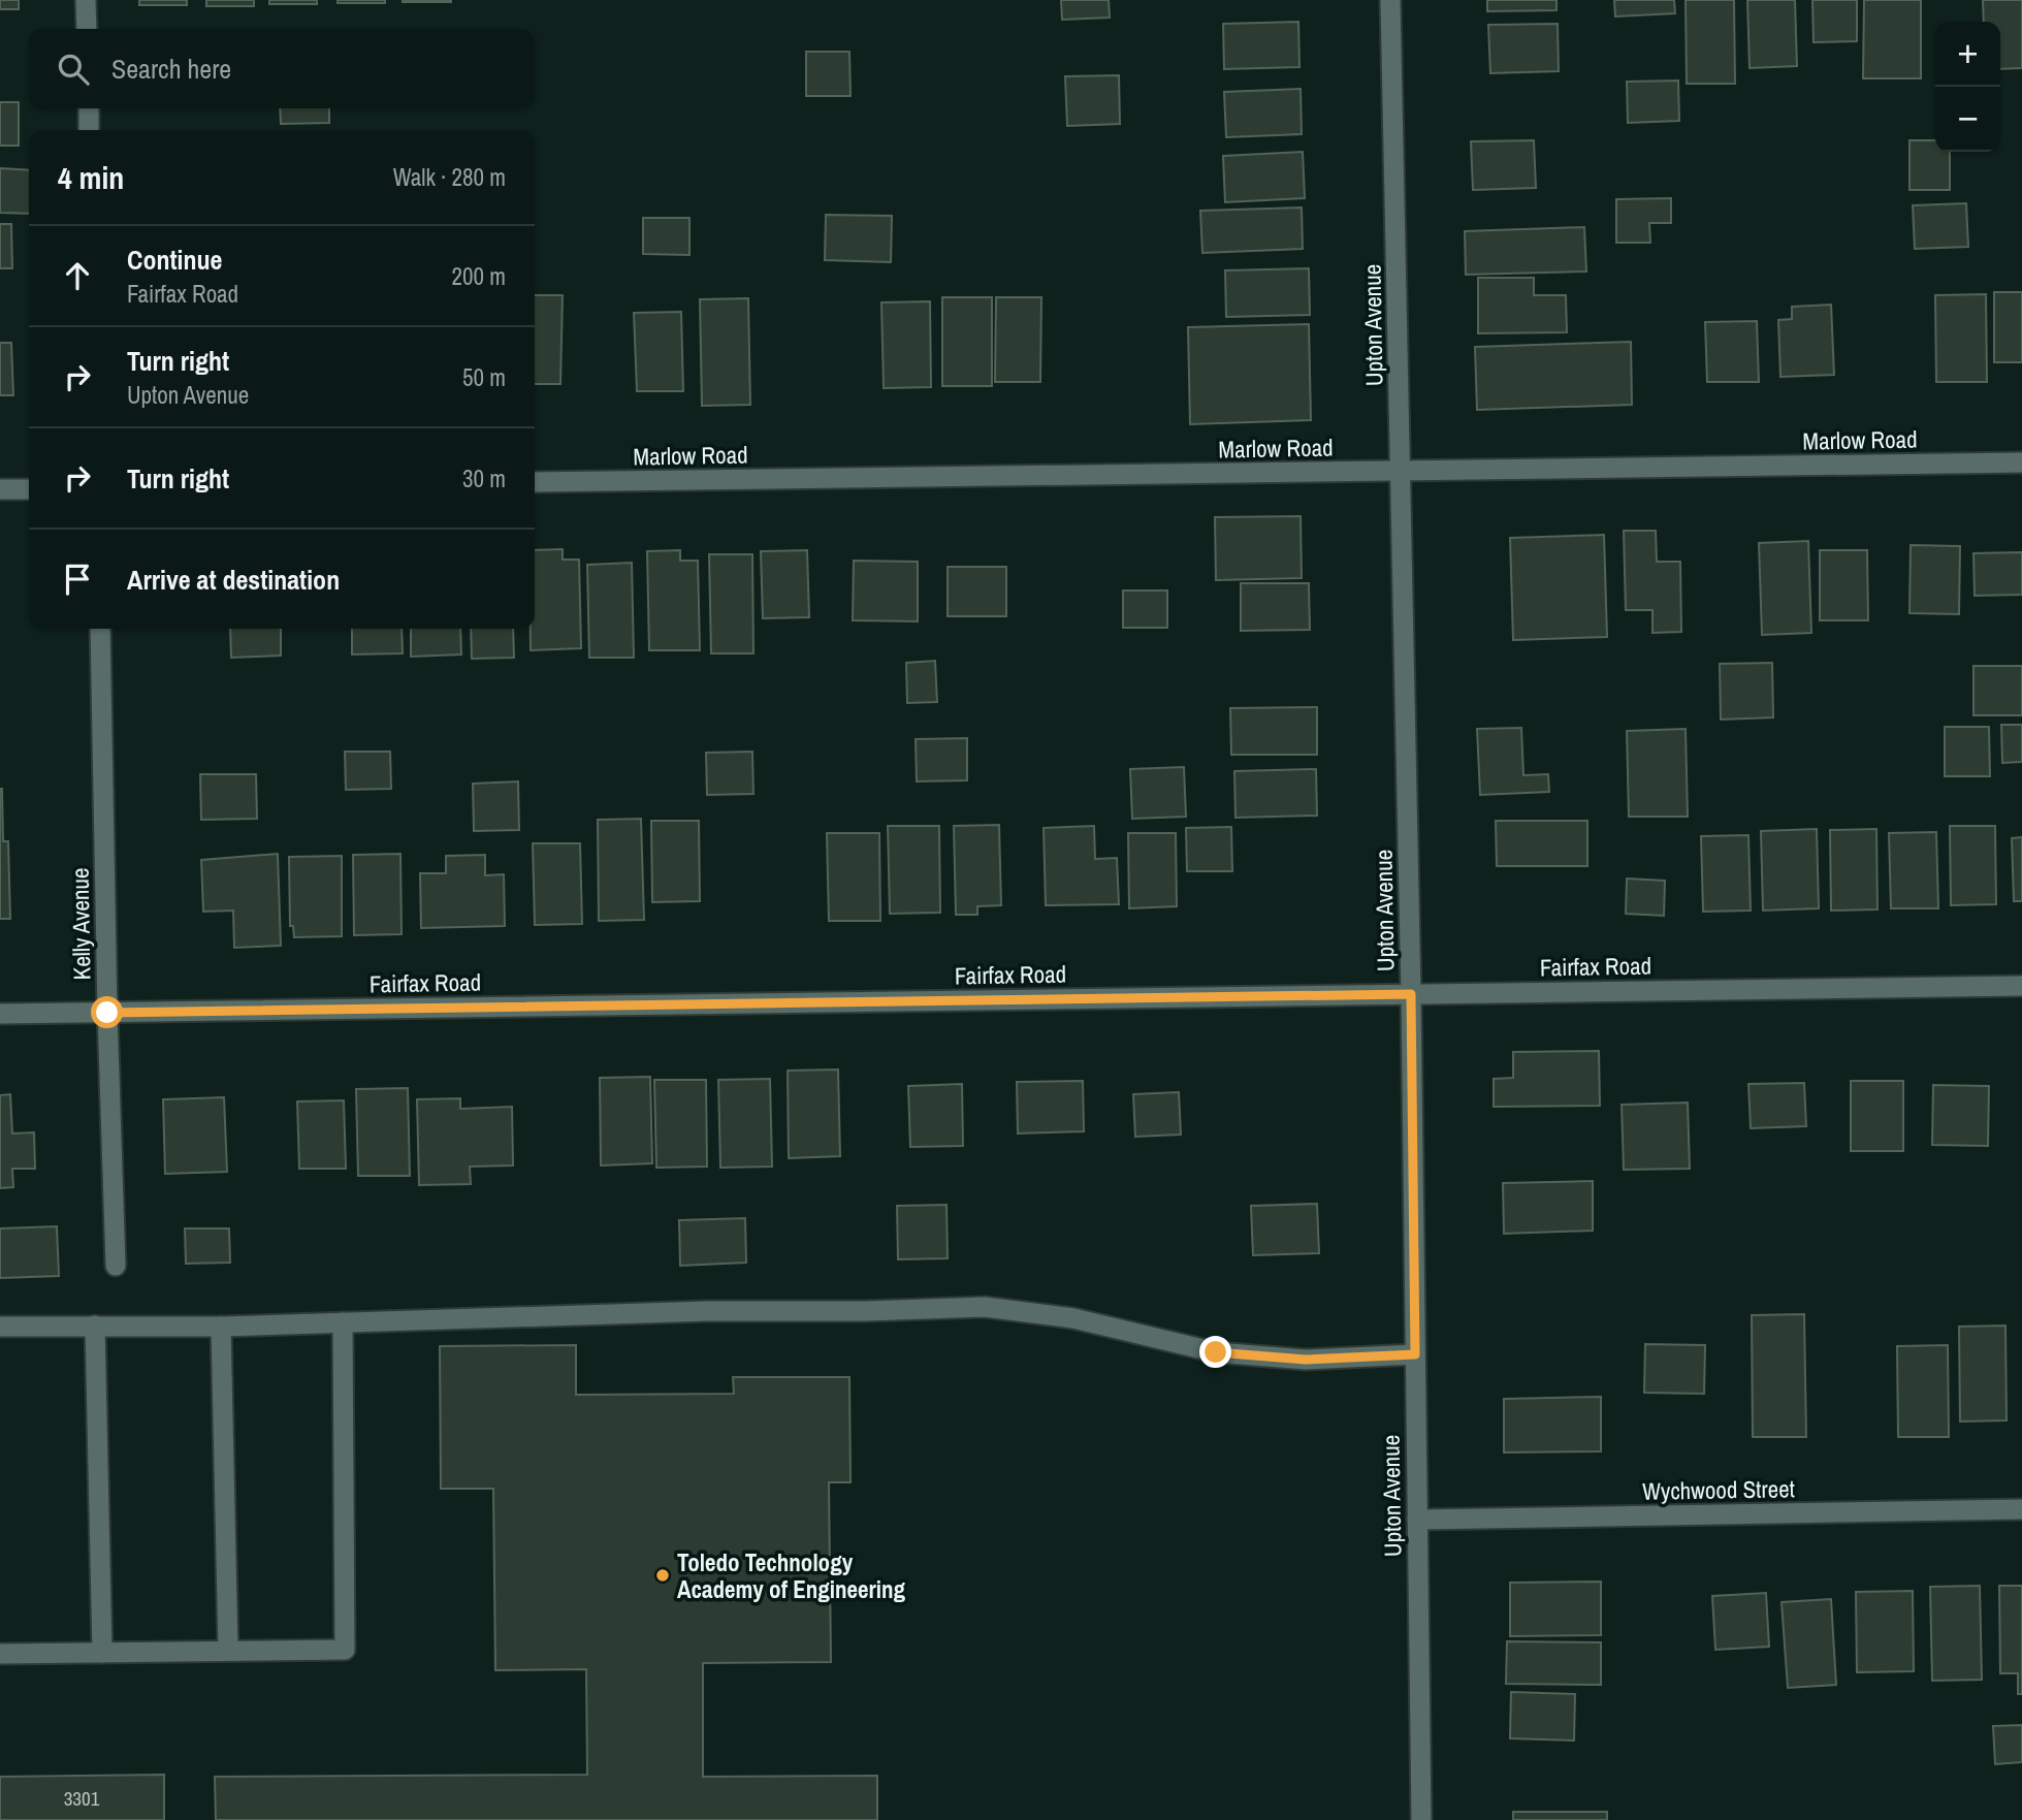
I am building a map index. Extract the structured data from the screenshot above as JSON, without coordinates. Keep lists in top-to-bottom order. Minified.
{"streets":{"street":["Upton Avenue","Marlow Road","Kelly Avenue","Fairfax Road","Wychwood Street"]},"crossings":[["Upton Avenue","Marlow Road"],["Upton Avenue","Fairfax Road"],["Upton Avenue","Wychwood Street"],["Kelly Avenue","Fairfax Road"]],"places":["Toledo Technology Academy of Engineering"],"house_numbers":["3301"],"page":{"map_buttons":["+","−"],"search":"Search here","heading":["4 min","Walk · 280 m"],"list":[["Continue","Fairfax Road","200 m"],["Turn right","Upton Avenue","50 m"],["Turn right","30 m"],"Arrive at destination"]}}
